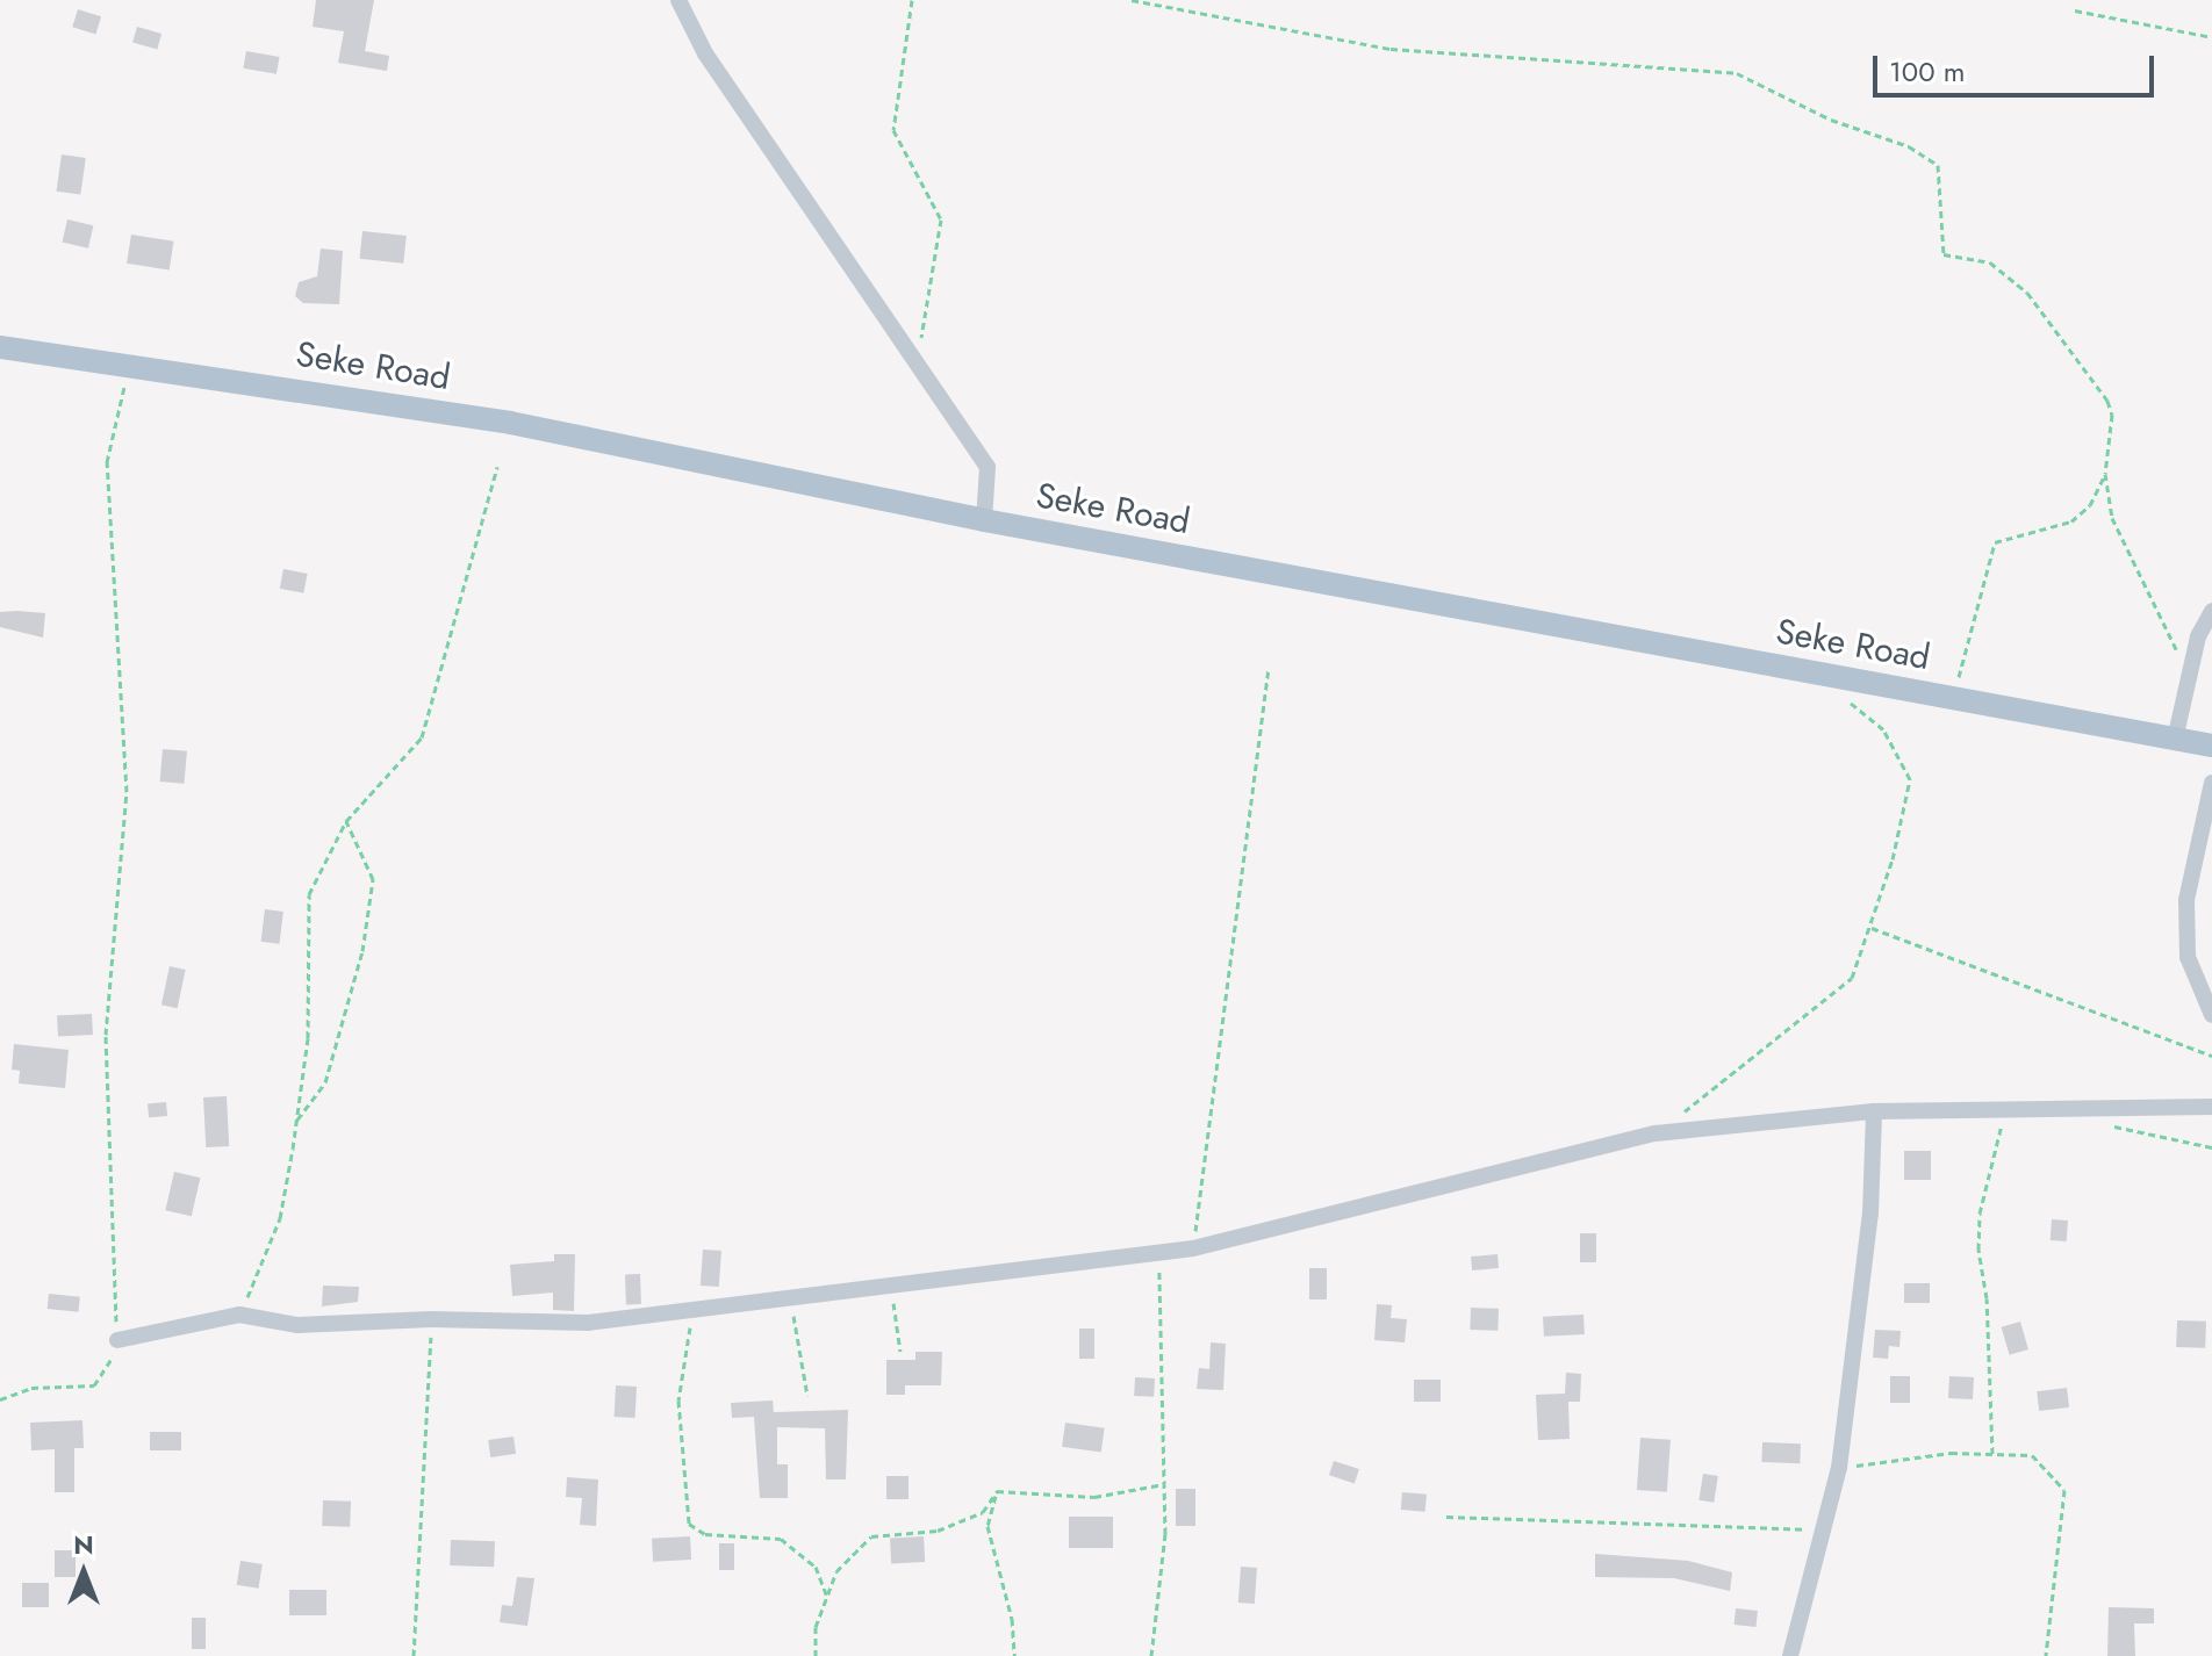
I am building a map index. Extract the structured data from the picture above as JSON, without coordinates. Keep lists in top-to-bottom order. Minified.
{"streets":{"main road":["Seke Road"]},"scale_bar":"100 m","north":"top"}
